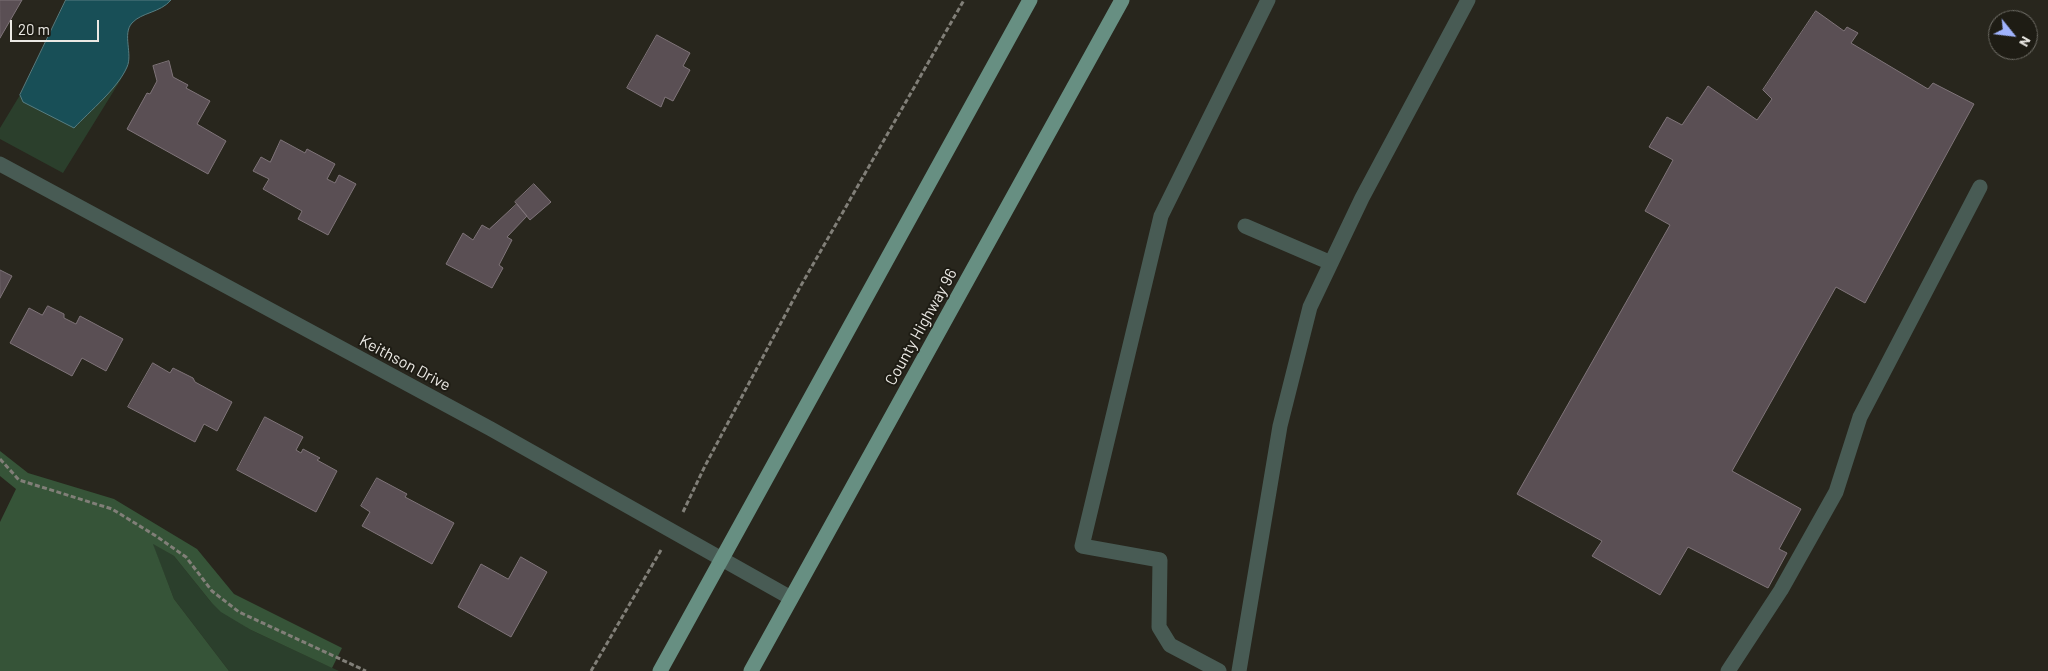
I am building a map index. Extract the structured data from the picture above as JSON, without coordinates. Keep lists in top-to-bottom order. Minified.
{"streets":{"main road":["County Highway 96"],"street":["Keithson Drive"]},"crossings":[["County Highway 96","Keithson Drive"]],"scale_bar":"20 m","north":"bottom right"}
